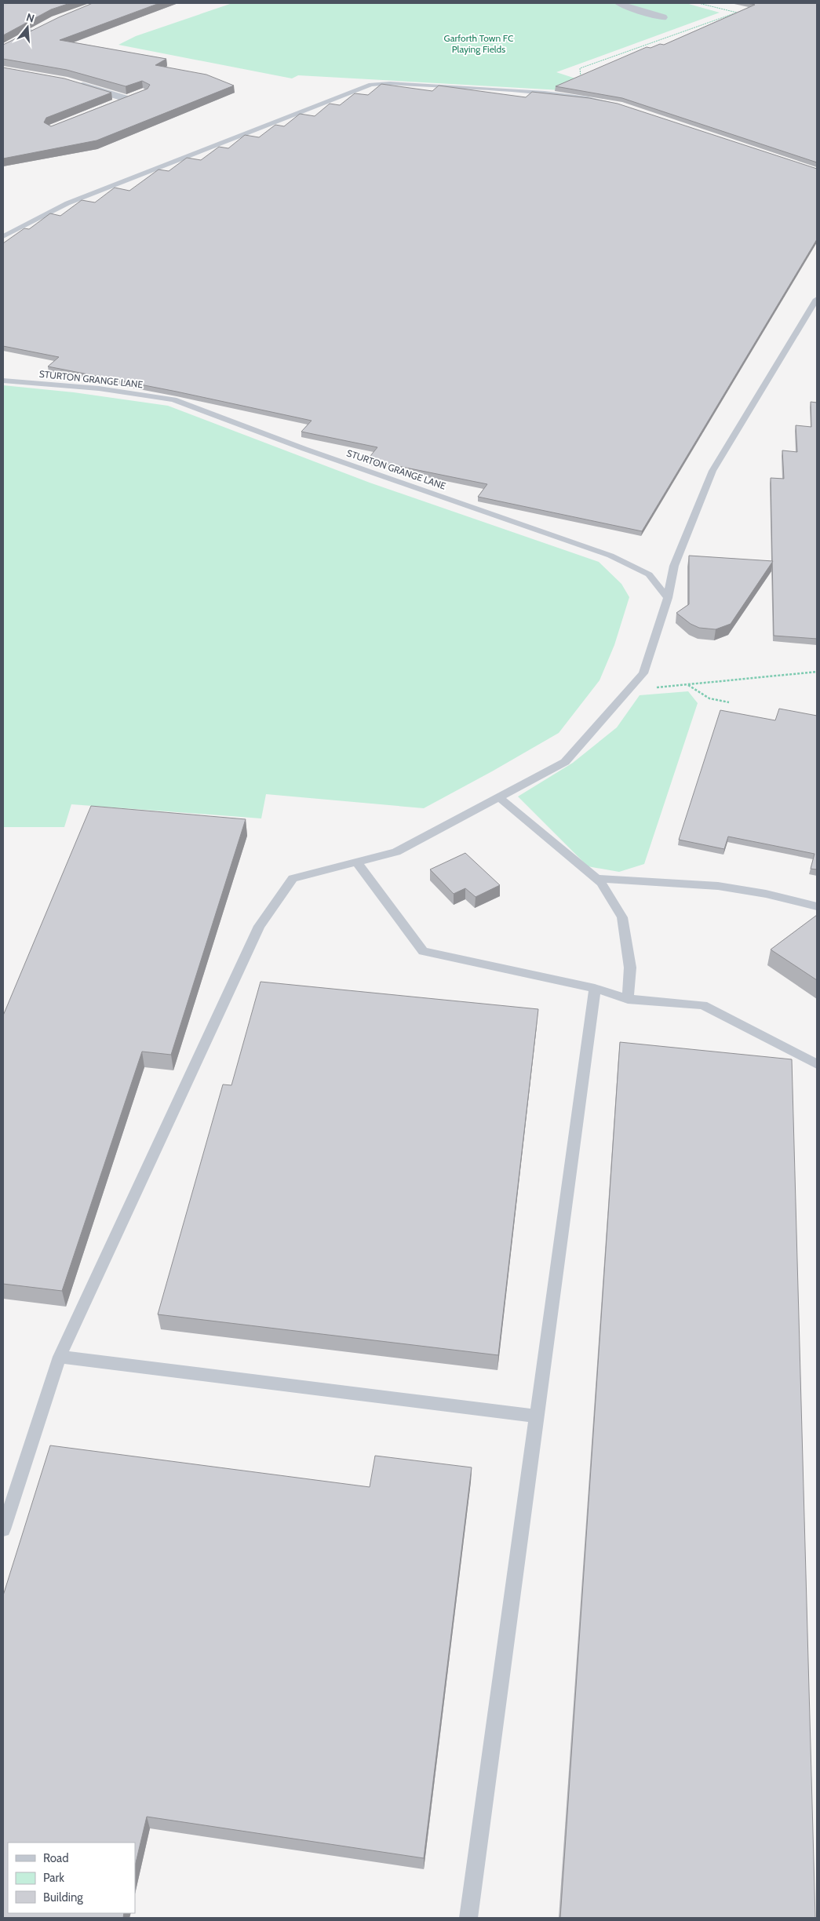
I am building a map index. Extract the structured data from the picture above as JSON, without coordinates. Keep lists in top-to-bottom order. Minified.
{"streets":{"lane":["STURTON GRANGE LANE"]},"parks":["Garforth Town FC Playing Fields"],"legend":["Road","Park","Building"],"north":"top"}
